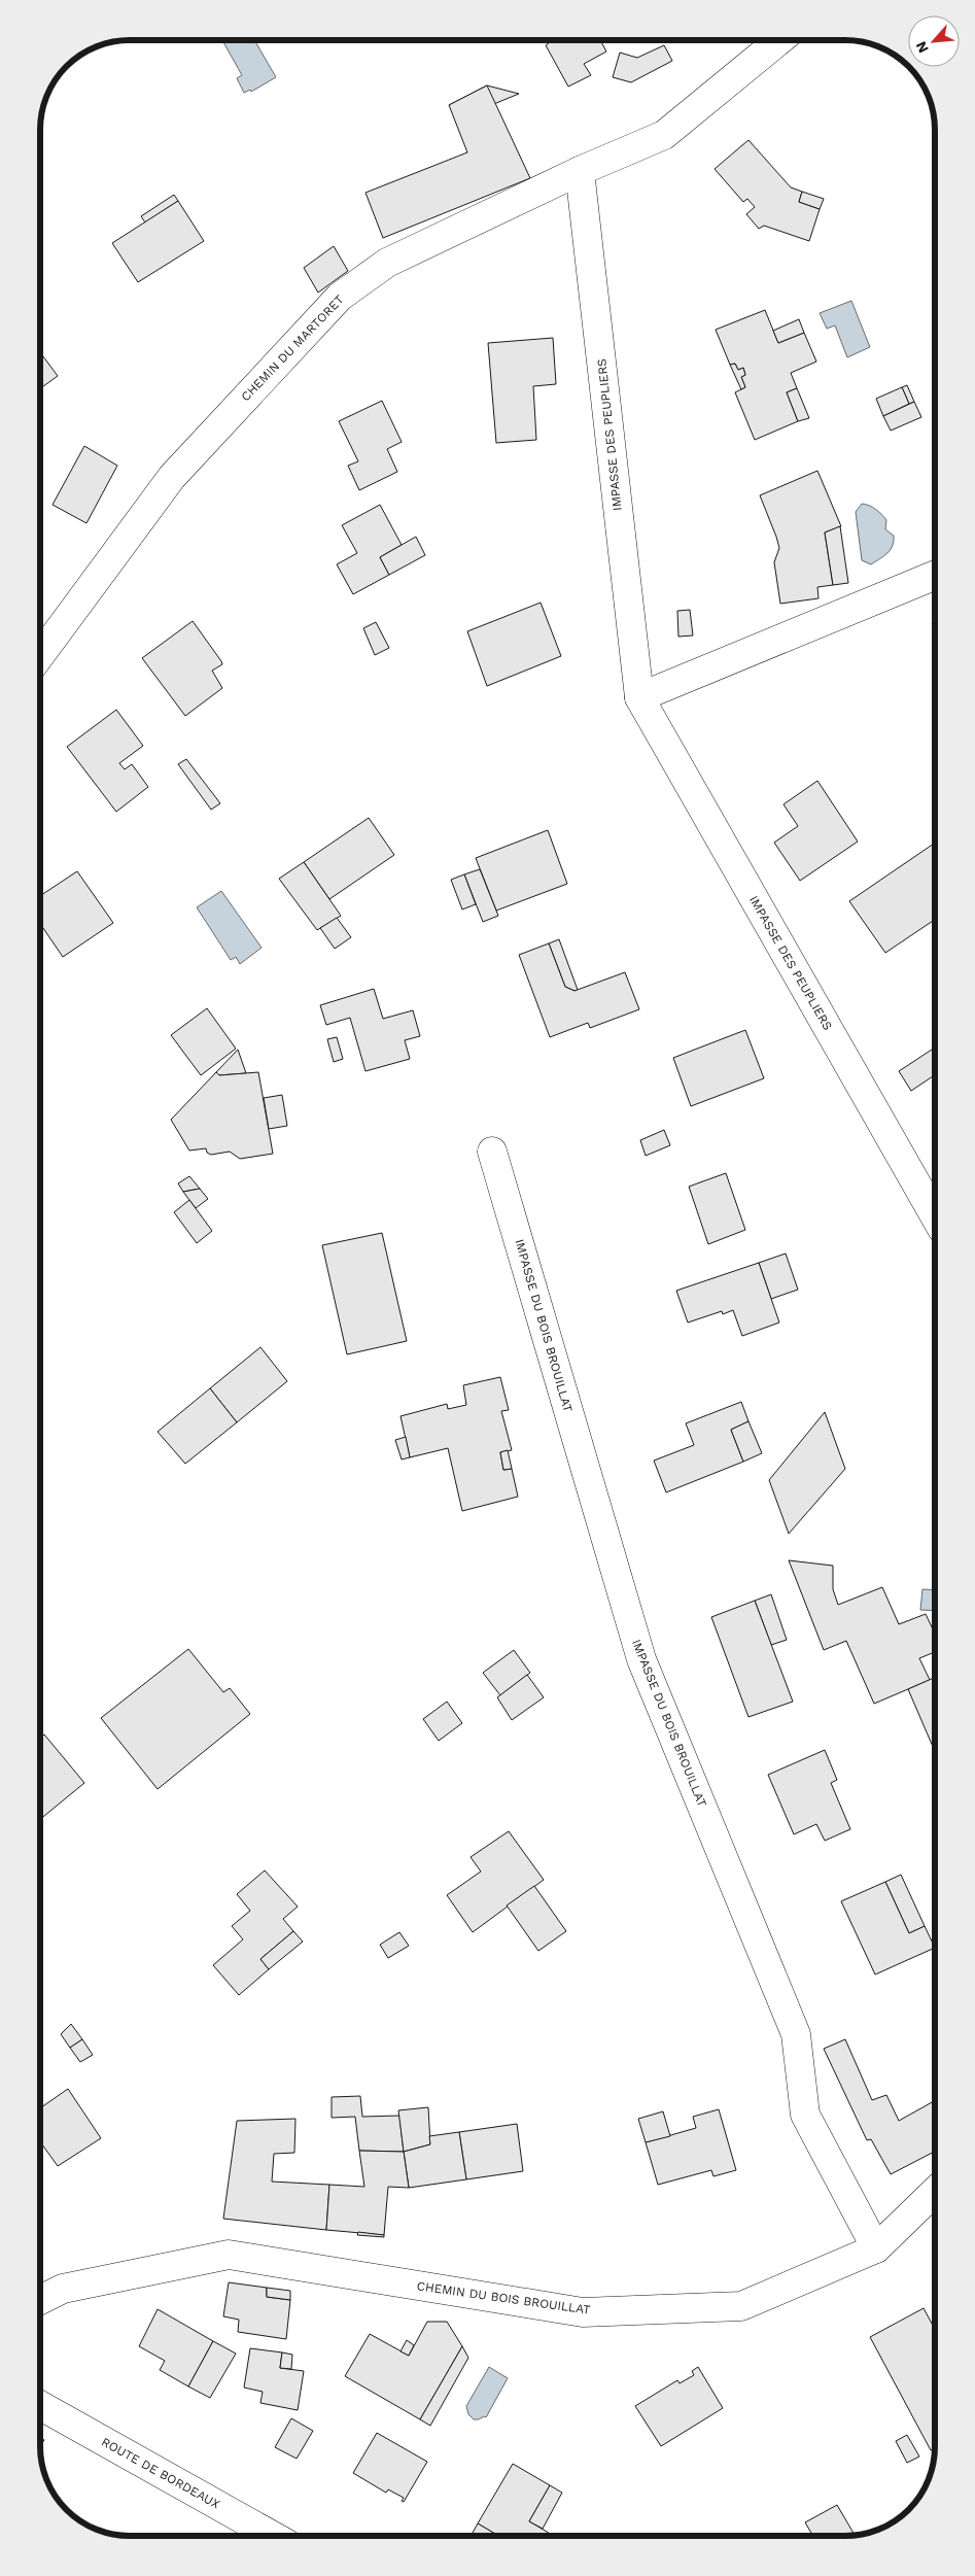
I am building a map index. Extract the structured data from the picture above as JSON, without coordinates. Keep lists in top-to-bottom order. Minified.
{"streets":{"street":["CHEMIN DU MARTORET","IMPASSE DES PEUPLIERS","IMPASSE DU BOIS BROUILLAT","CHEMIN DU BOIS BROUILLAT","ROUTE DE BORDEAUX"]},"crossings":[["CHEMIN DU MARTORET","IMPASSE DES PEUPLIERS"],["IMPASSE DU BOIS BROUILLAT","CHEMIN DU BOIS BROUILLAT"]],"north":"bottom left"}
